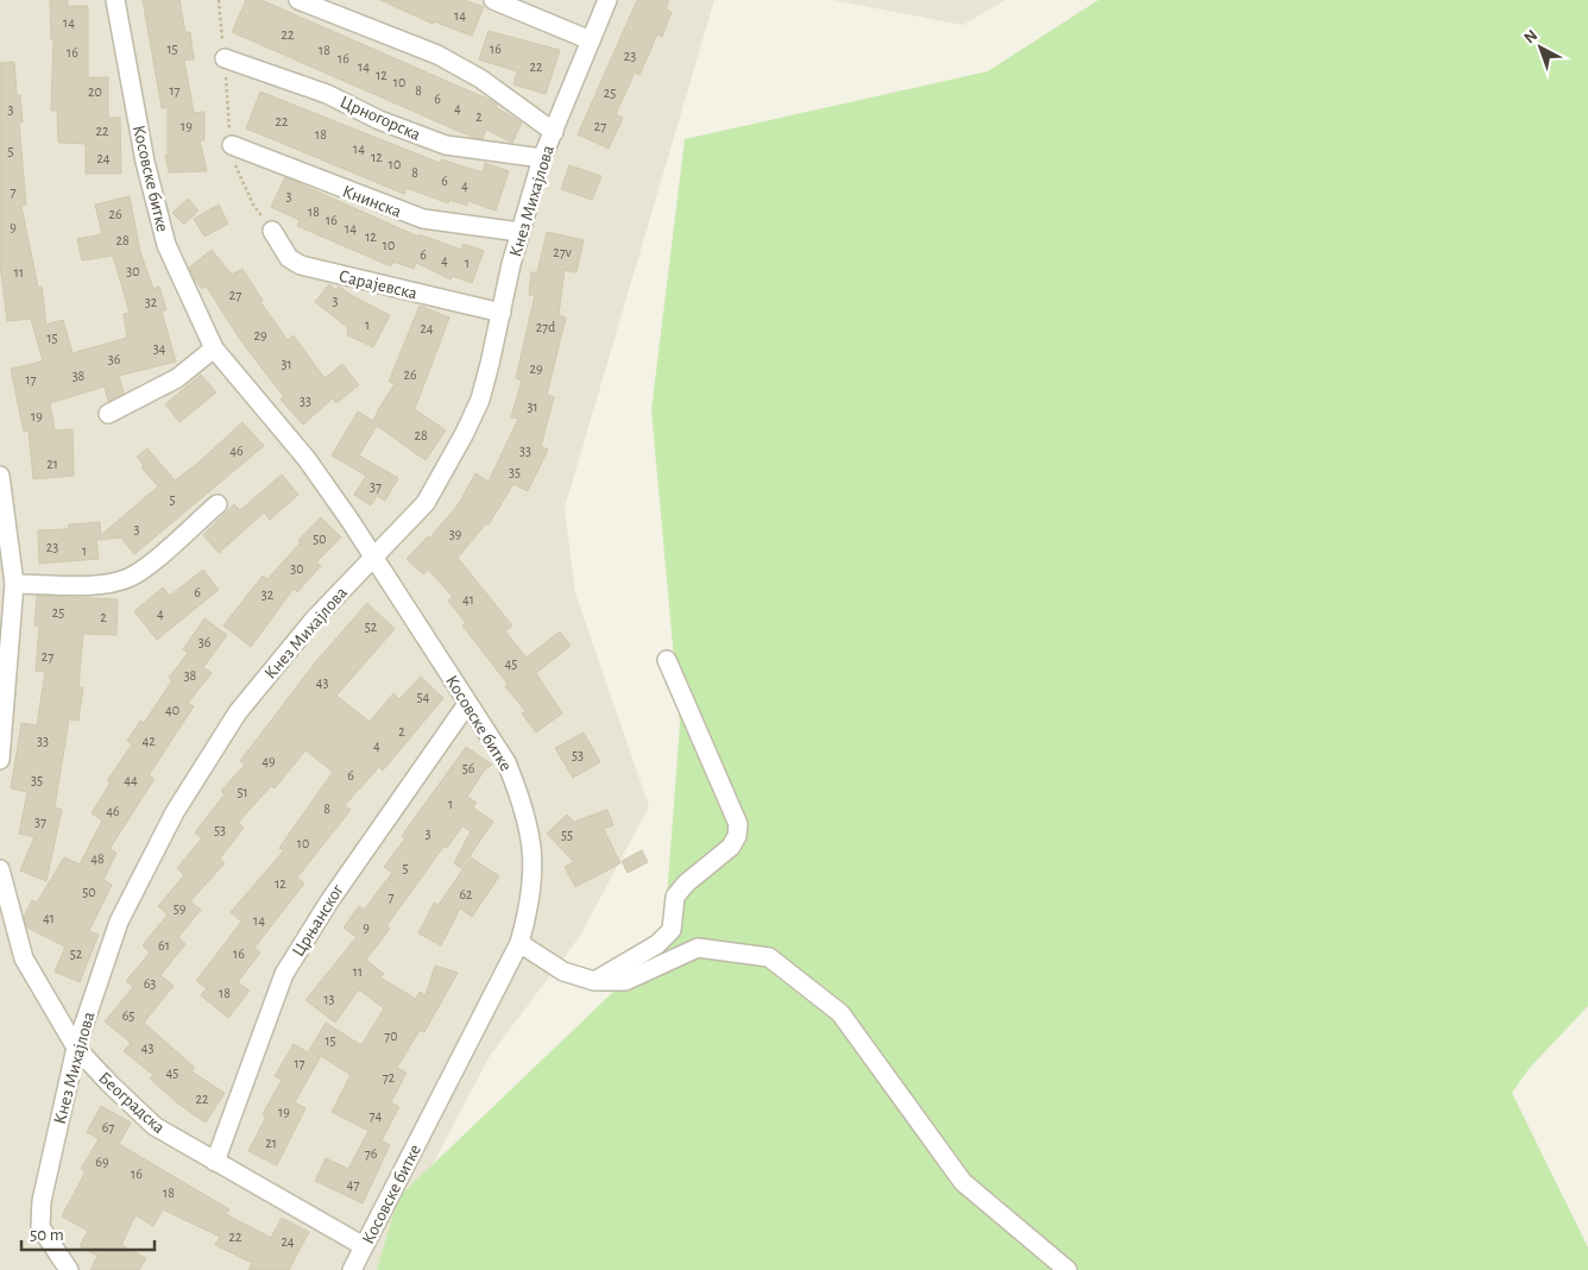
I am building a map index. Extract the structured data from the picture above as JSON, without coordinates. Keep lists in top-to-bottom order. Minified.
{"streets":{"street":["Црногорска","Косовске битке","Книнска","Кнез Михајлова","Сарајевска","Црњанског","Београдска"]},"crossings":[["Црногорска","Кнез Михајлова"],["Косовске битке","Кнез Михајлова"],["Косовске битке","Црњанског"],["Косовске битке","Београдска"],["Книнска","Кнез Михајлова"],["Кнез Михајлова","Сарајевска"],["Кнез Михајлова","Београдска"],["Црњанског","Београдска"]],"house_numbers":["14","14","22","15","16","18","16","23","16","14","22","12","10","17","8","20","25","6","4","3","2","22","19","27","22","18","14","5","12","24","10","8","6","4","7","3","18","26","16","9","14","12","28","10","27v","6","4","1","30","11","27","3","32","1","27d","24","29","15","34","36","31","29","26","38","17","33","31","19","28","46","33","21","35","37","5","3","39","50","23","1","30","6","32","41","25","4","2","52","36","27","45","38","43","54","40","2","33","42","4","53","49","56","6","35","44","51","1","8","46","37","53","3","55","10","48","5","12","50","62","7","59","41","14","9","61","52","16","11","63","18","13","65","70","15","43","17","45","72","22","19","74","67","21","76","69","16","47","18","22","24"],"scale_bar":"50 m","north":"top left"}
